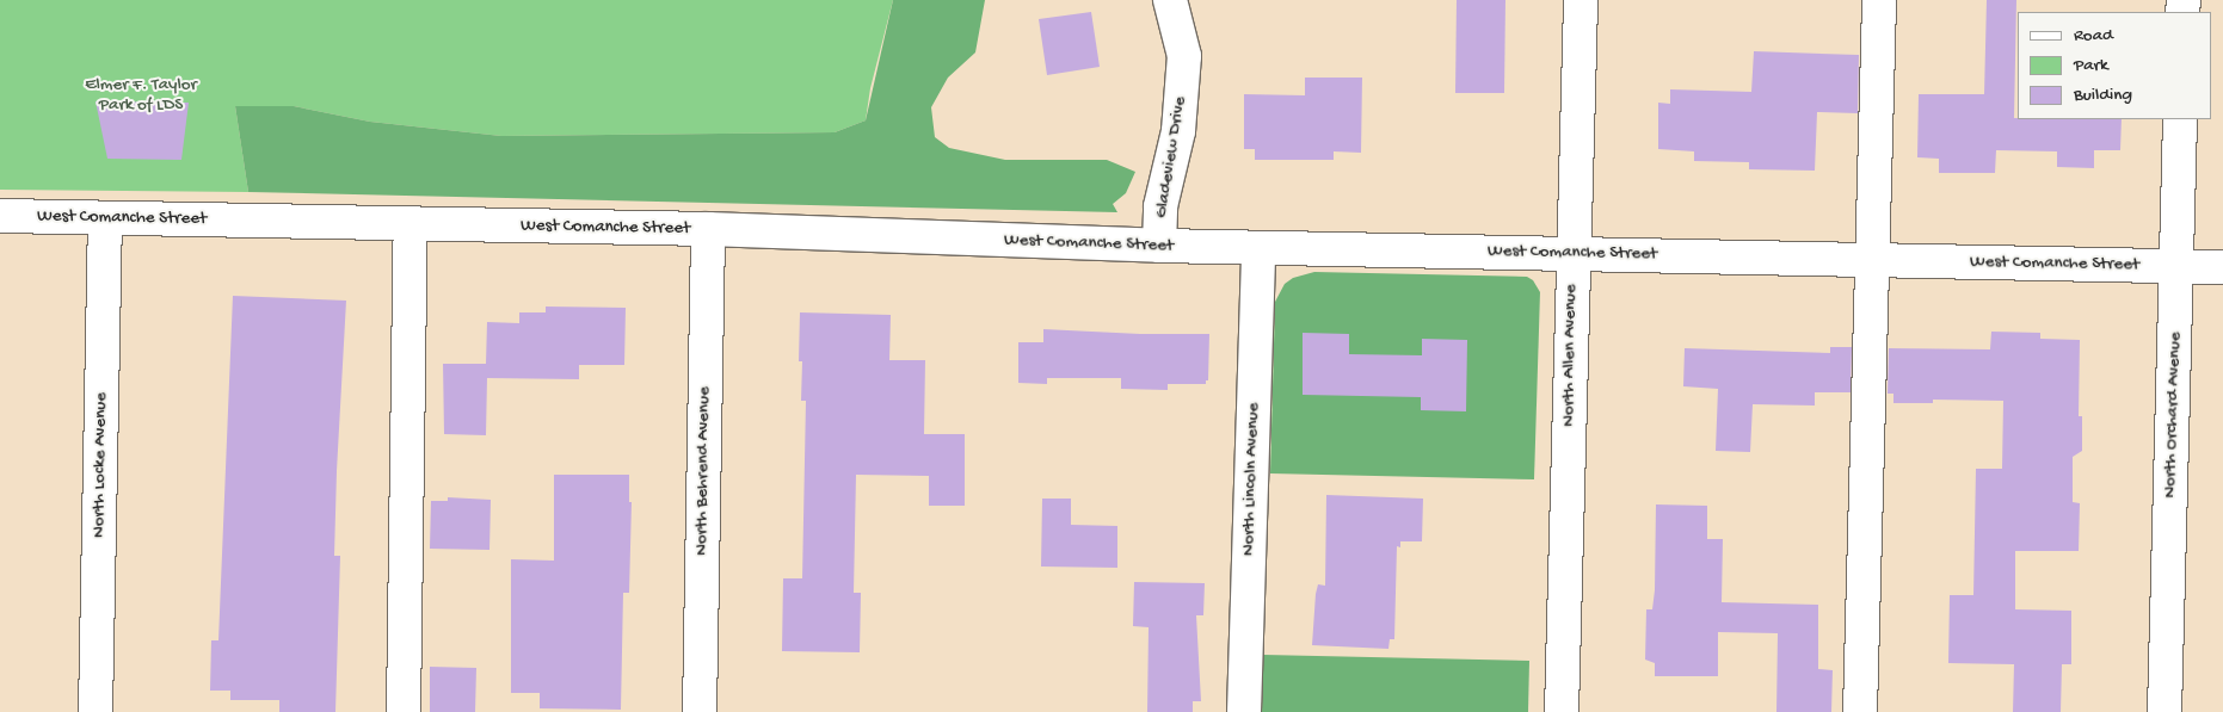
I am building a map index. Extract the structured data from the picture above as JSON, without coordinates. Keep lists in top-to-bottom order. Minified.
{"streets":{"street":["Gladeview Drive","West Comanche Street","North Allen Avenue","North Orchard Avenue","North Locke Avenue","North Behrend Avenue","North Lincoln Avenue"]},"crossings":[["Gladeview Drive","West Comanche Street"],["West Comanche Street","North Allen Avenue"],["West Comanche Street","North Orchard Avenue"],["West Comanche Street","North Locke Avenue"],["West Comanche Street","North Behrend Avenue"],["West Comanche Street","North Lincoln Avenue"]],"parks":["Elmer F. Taylor Park of LDS"],"legend":["Road","Park","Building"]}
